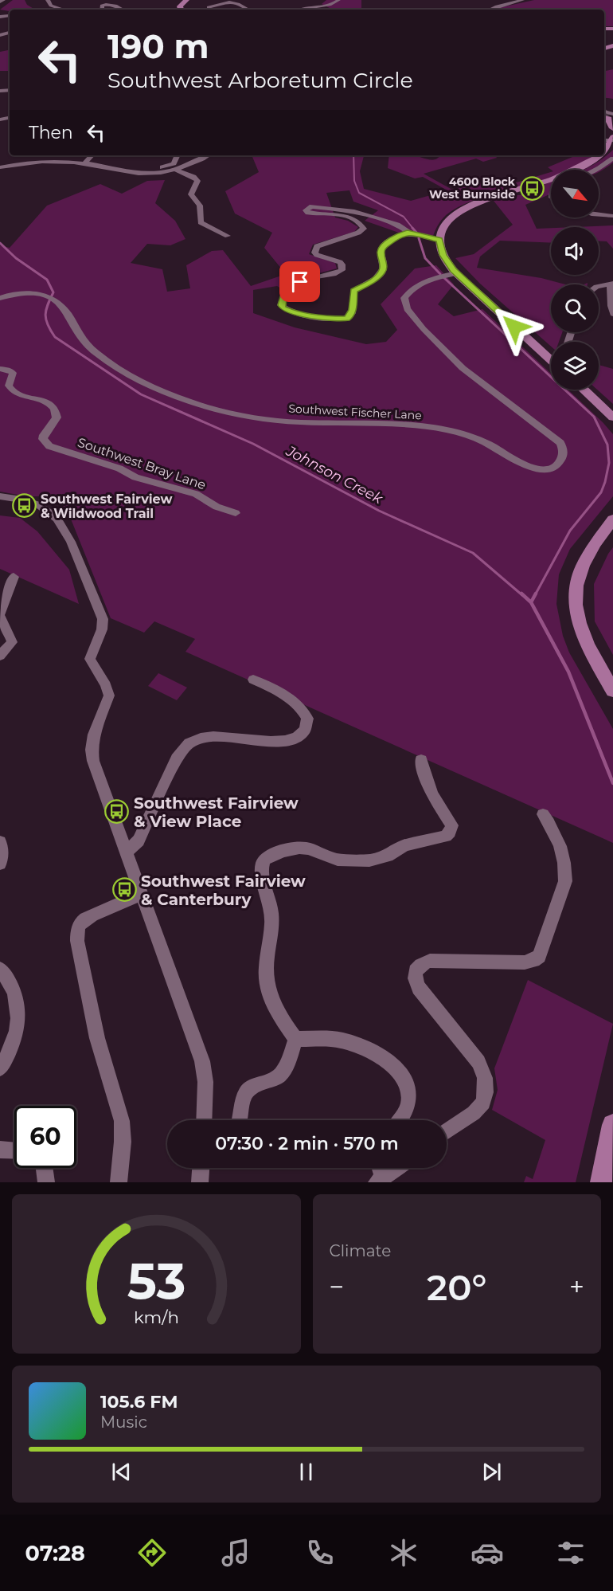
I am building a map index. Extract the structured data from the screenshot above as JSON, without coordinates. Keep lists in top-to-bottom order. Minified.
{"streets":{"street":["Southwest Fischer Lane","Southwest Bray Lane"]},"water":["Johnson Creek"],"places":{"bus stop":["4600 Block West Burnside","Southwest Fairview & Wildwood Trail","Southwest Fairview & View Place","Southwest Fairview & Canterbury"]},"north":"bottom right","page":{"turn":["190 m","Southwest Arboretum Circle"],"then":"Then","limit":"60","trip":"07:30 · 2 min · 570 m","tile":"Climate","heat":["−","20°","+"],"song":["105.6 FM","Music"],"tabs":"07:28","gauge":["53","km/h"]}}
